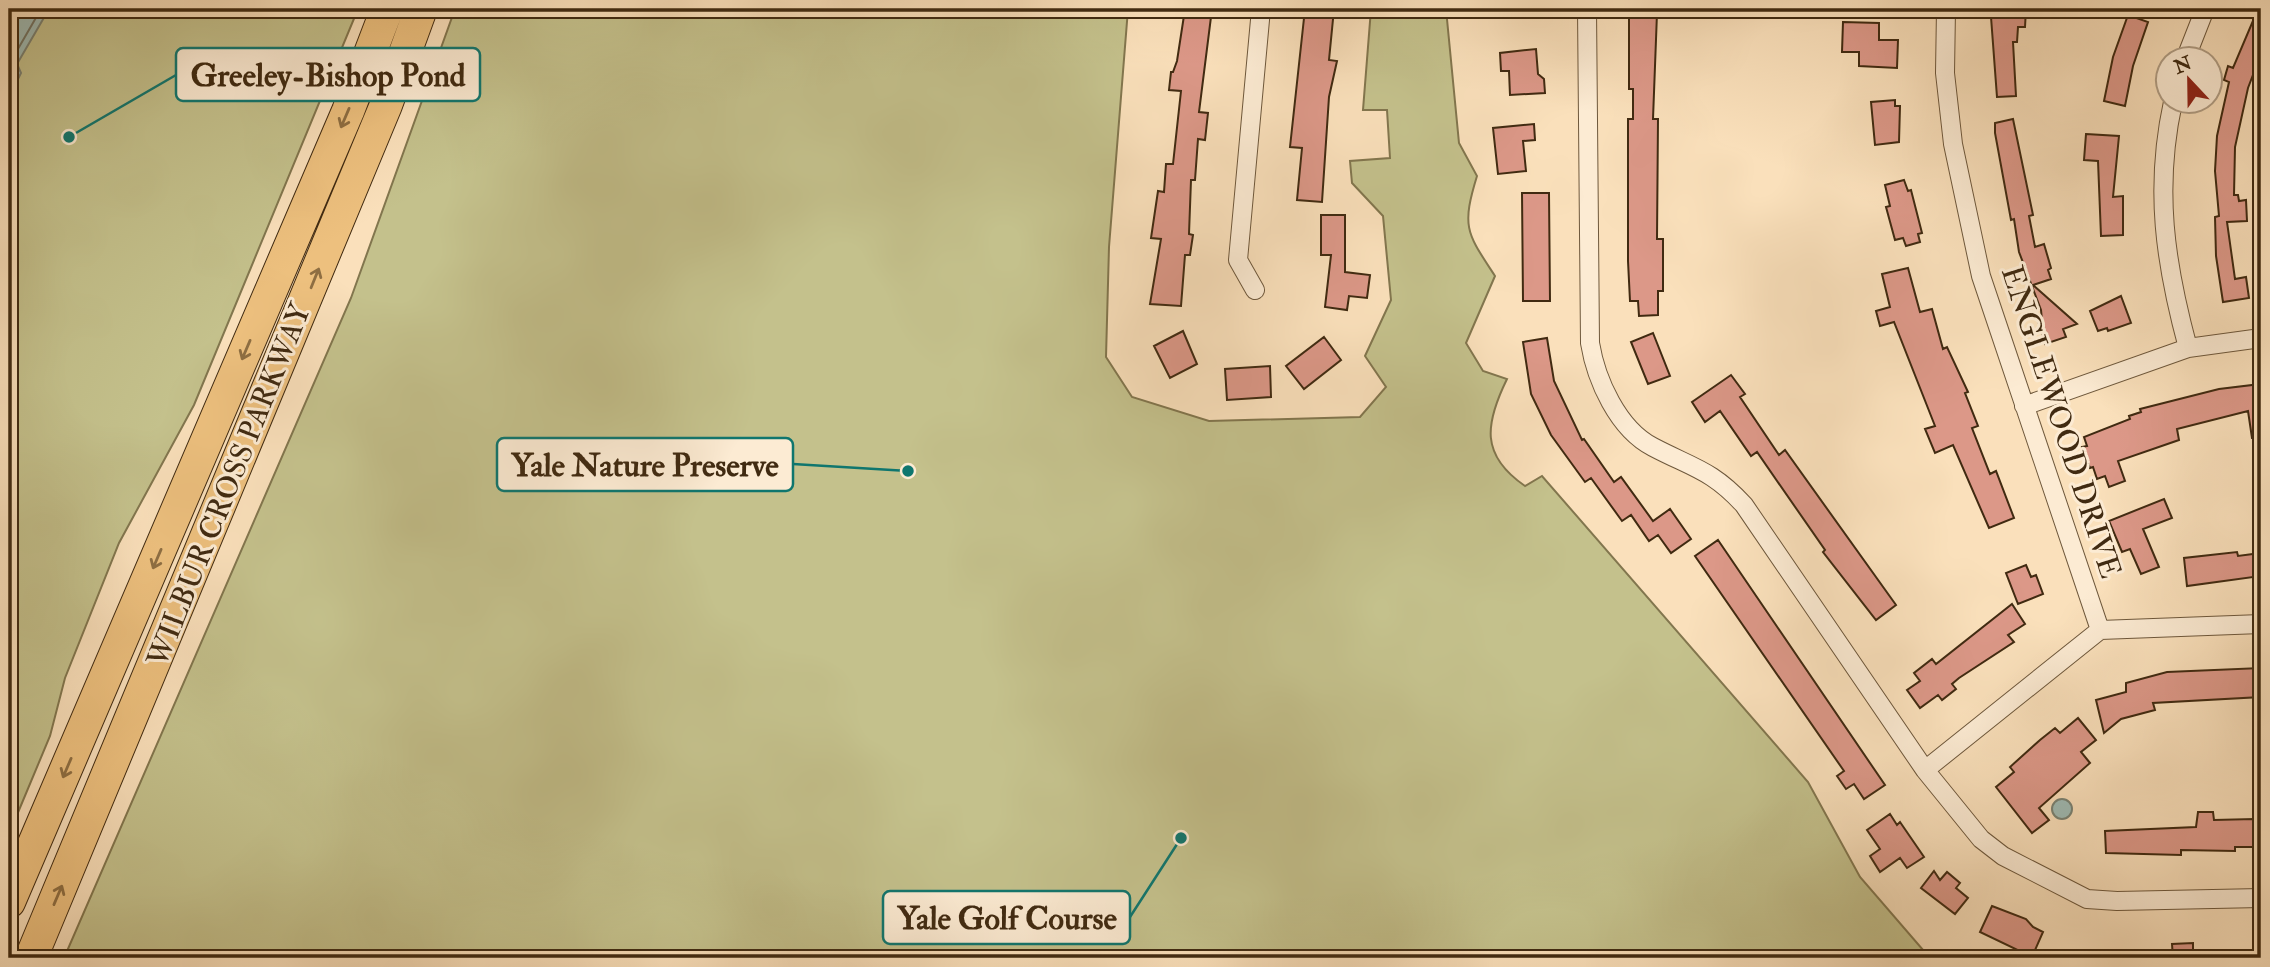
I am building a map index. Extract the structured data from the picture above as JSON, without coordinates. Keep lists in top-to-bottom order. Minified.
{"streets":{"highway":["WILBUR CROSS PARKWAY"],"street":["ENGLEWOOD DRIVE"]},"places":["Greeley-Bishop Pond","Yale Nature Preserve","Yale Golf Course"],"north":"top"}
